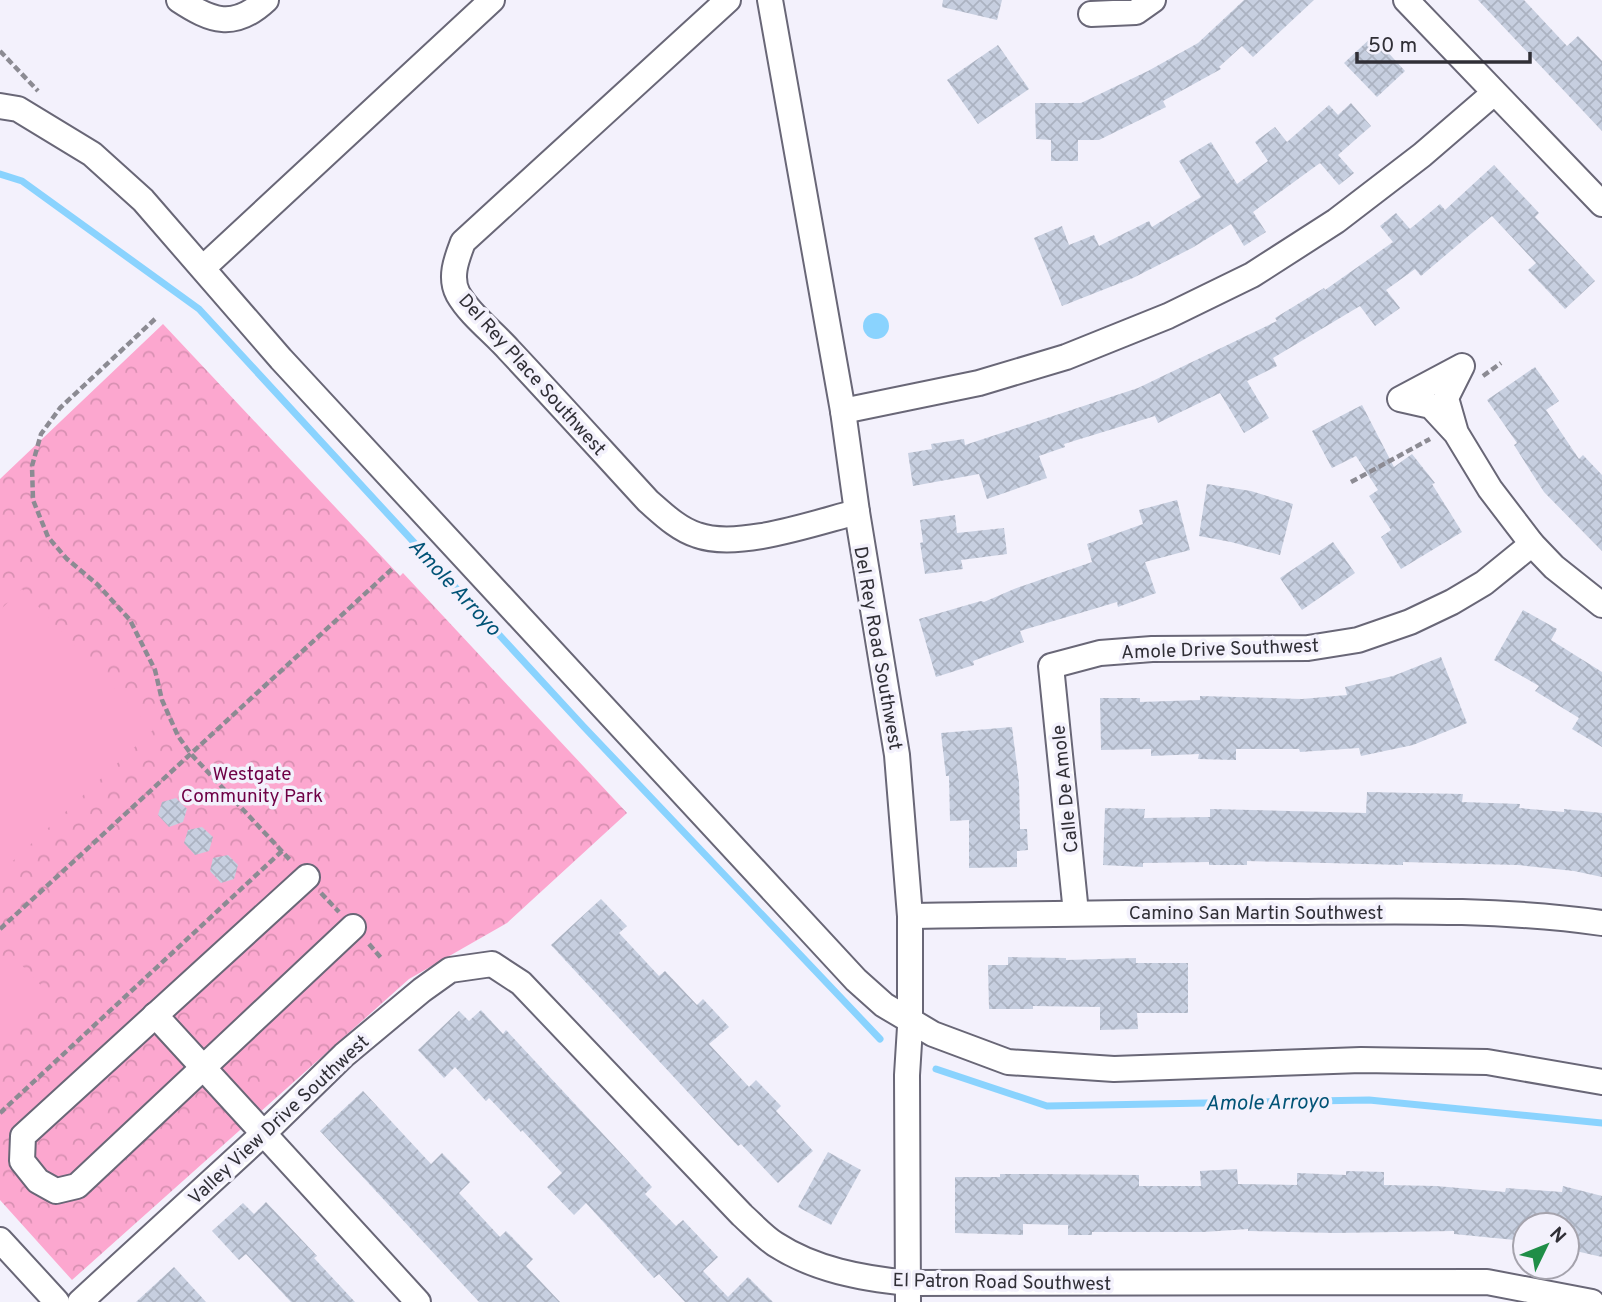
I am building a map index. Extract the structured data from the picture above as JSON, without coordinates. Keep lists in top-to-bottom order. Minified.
{"streets":{"street":["Del Rey Place Southwest","Del Rey Road Southwest","Amole Drive Southwest","Calle De Amole","Camino San Martin Southwest","Valley View Drive Southwest","El Patron Road Southwest"]},"crossings":[["Del Rey Place Southwest","Del Rey Road Southwest"],["Del Rey Road Southwest","Camino San Martin Southwest"],["Del Rey Road Southwest","El Patron Road Southwest"],["Amole Drive Southwest","Calle De Amole"],["Calle De Amole","Camino San Martin Southwest"],["Valley View Drive Southwest","El Patron Road Southwest"]],"water":["Amole Arroyo"],"parks":["Westgate Community Park"],"scale_bar":"50 m","north":"top right"}
